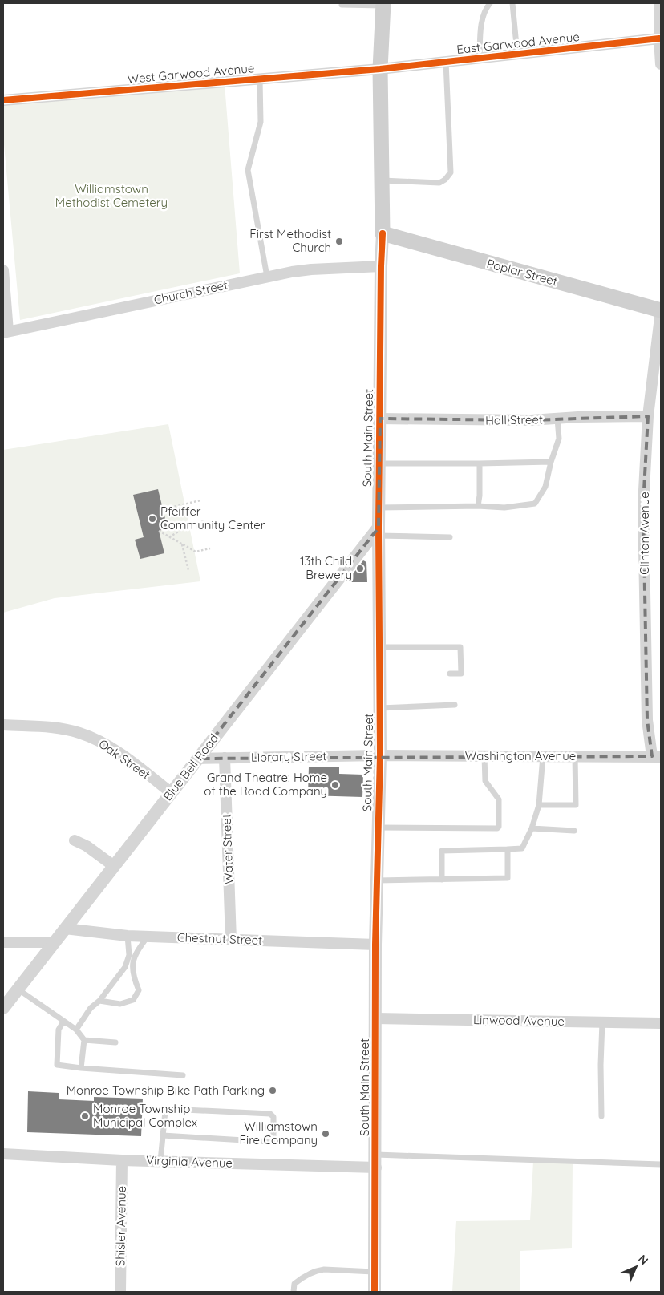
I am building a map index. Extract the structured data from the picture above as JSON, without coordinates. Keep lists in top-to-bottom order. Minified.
{"streets":{"main road":["Poplar Street","South Main Street"],"street":["East Garwood Avenue","West Garwood Avenue","Church Street","Hall Street","Clinton Avenue","Washington Avenue","Library Street","Oak Street","Blue Bell Road","Water Street","Chestnut Street","Linwood Avenue","Virginia Avenue","Shisler Avenue"]},"crossings":[["East Garwood Avenue","West Garwood Avenue"],["East Garwood Avenue","South Main Street"],["West Garwood Avenue","South Main Street"],["Poplar Street","South Main Street"],["Poplar Street","Clinton Avenue"],["Church Street","South Main Street"],["Hall Street","South Main Street"],["Hall Street","Clinton Avenue"],["South Main Street","Washington Avenue"],["South Main Street","Library Street"],["South Main Street","Blue Bell Road"],["South Main Street","Chestnut Street"],["South Main Street","Linwood Avenue"],["South Main Street","Virginia Avenue"],["Clinton Avenue","Washington Avenue"],["Washington Avenue","Library Street"],["Library Street","Blue Bell Road"],["Library Street","Water Street"],["Oak Street","Blue Bell Road"],["Blue Bell Road","Chestnut Street"],["Water Street","Chestnut Street"],["Virginia Avenue","Shisler Avenue"]],"parks":["Williamstown Methodist Cemetery"],"places":["First Methodist Church","Pfeiffer Community Center","13th Child Brewery","Grand Theatre: Home of the Road Company","Monroe Township Bike Path Parking","Monroe Township Municipal Complex","Williamstown Fire Company"],"north":"top right"}
